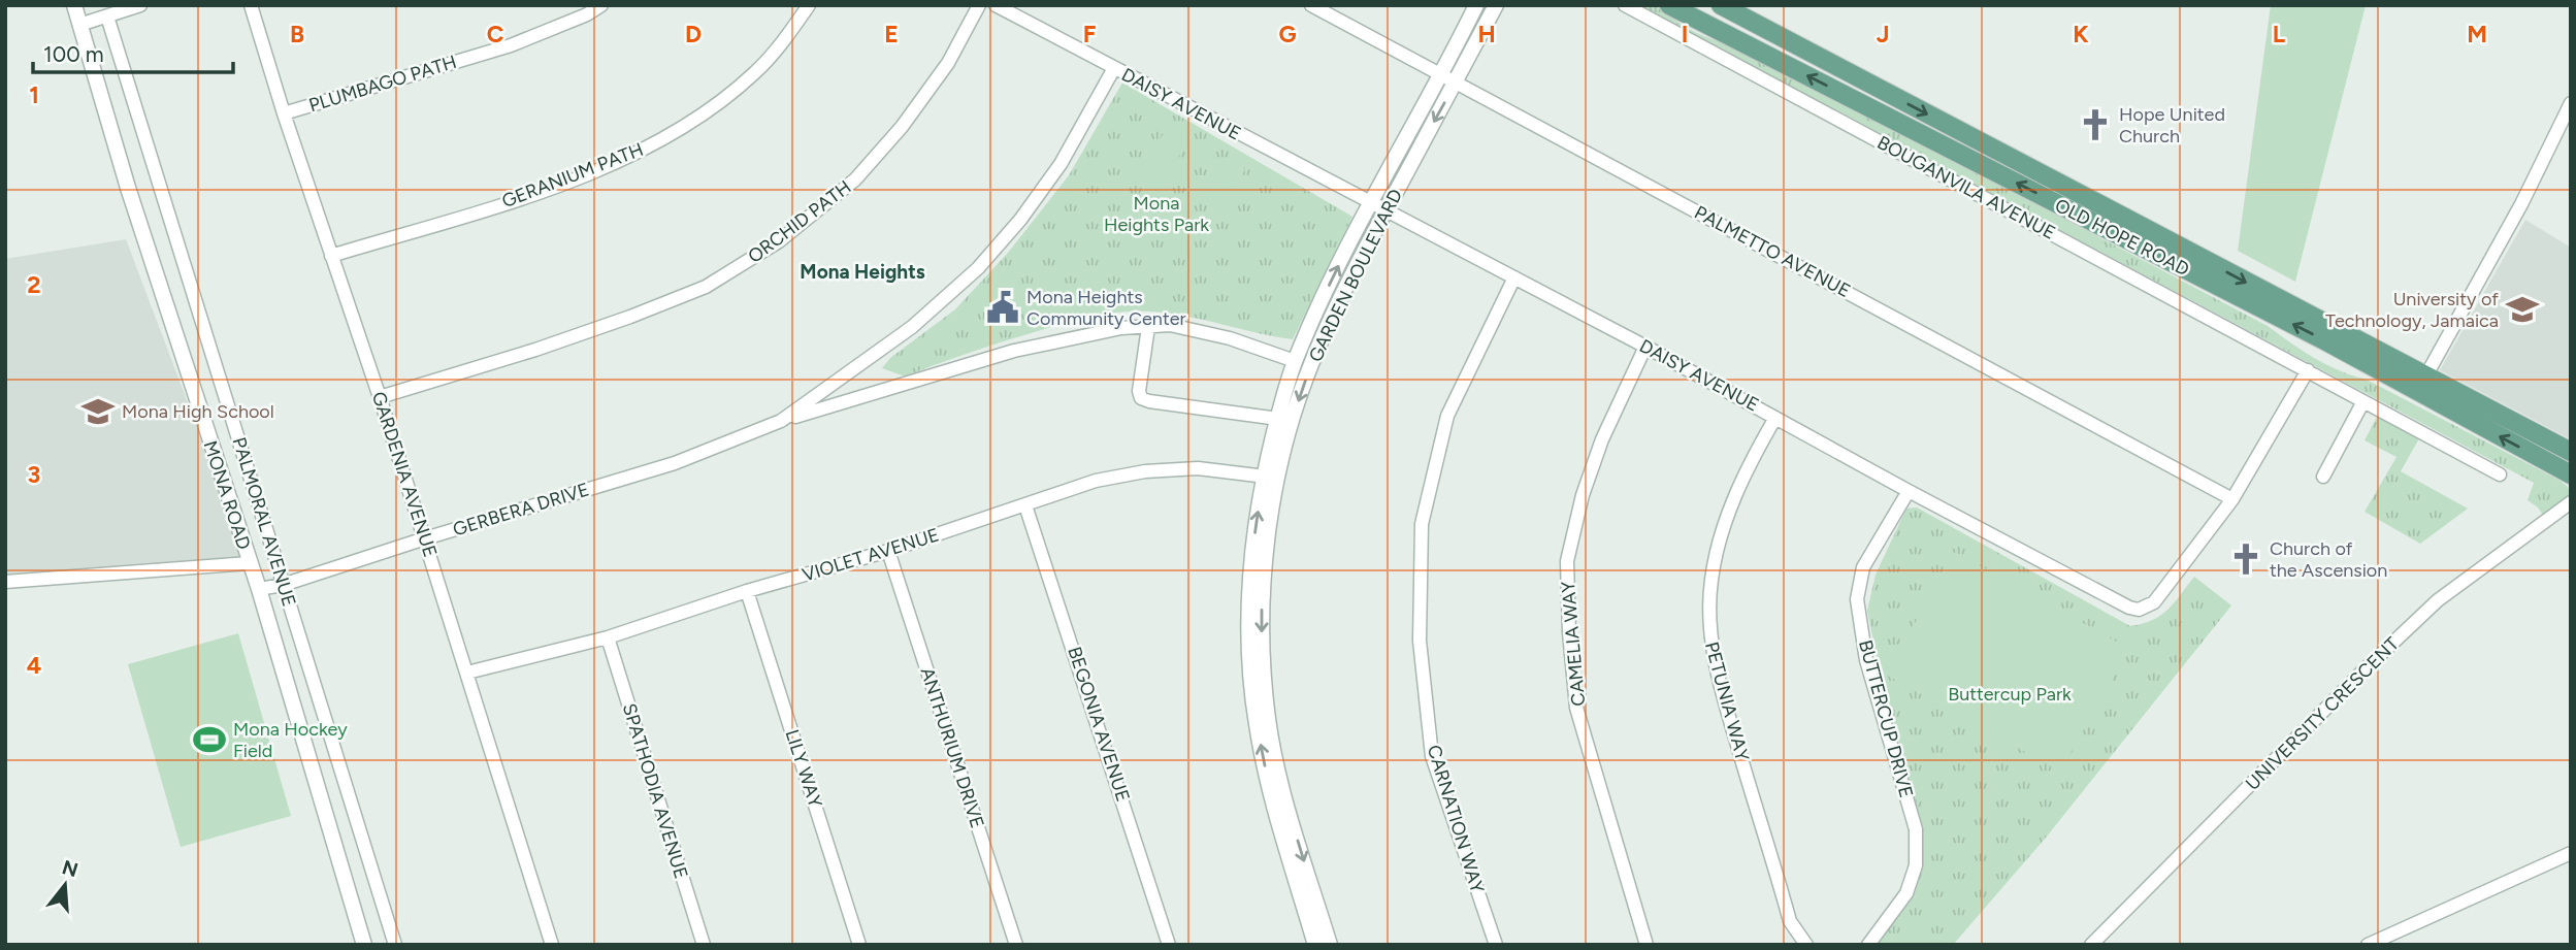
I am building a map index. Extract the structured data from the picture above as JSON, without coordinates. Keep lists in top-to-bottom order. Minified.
{"streets":{"main road":["OLD HOPE ROAD"],"street":["PLUMBAGO PATH","DAISY AVENUE","GERANIUM PATH","BOUGANVILA AVENUE","ORCHID PATH","PALMETTO AVENUE","GARDEN BOULEVARD","GARDENIA AVENUE","MONA ROAD","GERBERA DRIVE","PALMORAL AVENUE","VIOLET AVENUE","CAMELIA WAY","PETUNIA WAY","UNIVERSITY CRESCENT","BUTTERCUP DRIVE","BEGONIA AVENUE","ANTHURIUM DRIVE","LILY WAY","SPATHODIA AVENUE","CARNATION WAY"]},"crossings":[["PLUMBAGO PATH","GARDENIA AVENUE"],["DAISY AVENUE","BOUGANVILA AVENUE"],["DAISY AVENUE","PALMETTO AVENUE"],["DAISY AVENUE","GARDEN BOULEVARD"],["DAISY AVENUE","GERBERA DRIVE"],["DAISY AVENUE","CAMELIA WAY"],["DAISY AVENUE","PETUNIA WAY"],["DAISY AVENUE","BUTTERCUP DRIVE"],["DAISY AVENUE","CARNATION WAY"],["GERANIUM PATH","GARDENIA AVENUE"],["ORCHID PATH","GARDENIA AVENUE"],["PALMETTO AVENUE","GARDEN BOULEVARD"],["GARDEN BOULEVARD","GERBERA DRIVE"],["GARDEN BOULEVARD","VIOLET AVENUE"],["GARDENIA AVENUE","GERBERA DRIVE"],["GARDENIA AVENUE","VIOLET AVENUE"],["MONA ROAD","GERBERA DRIVE"],["GERBERA DRIVE","PALMORAL AVENUE"],["VIOLET AVENUE","BEGONIA AVENUE"],["VIOLET AVENUE","ANTHURIUM DRIVE"],["VIOLET AVENUE","LILY WAY"],["VIOLET AVENUE","SPATHODIA AVENUE"]],"districts":["Mona Heights"],"parks":["Mona Heights Park","Buttercup Park"],"places":{"church":["Hope United Church","Church of the Ascension"],"public building":["Mona Heights Community Center"],"school or university":["University of Technology, Jamaica","Mona High School"],"sports":["Mona Hockey Field"]},"scale_bar":"100 m","north":"top","grid":{"columns":["B","C","D","E","F","G","H","I","J","K","L","M"],"rows":["1","2","3","4"]}}
